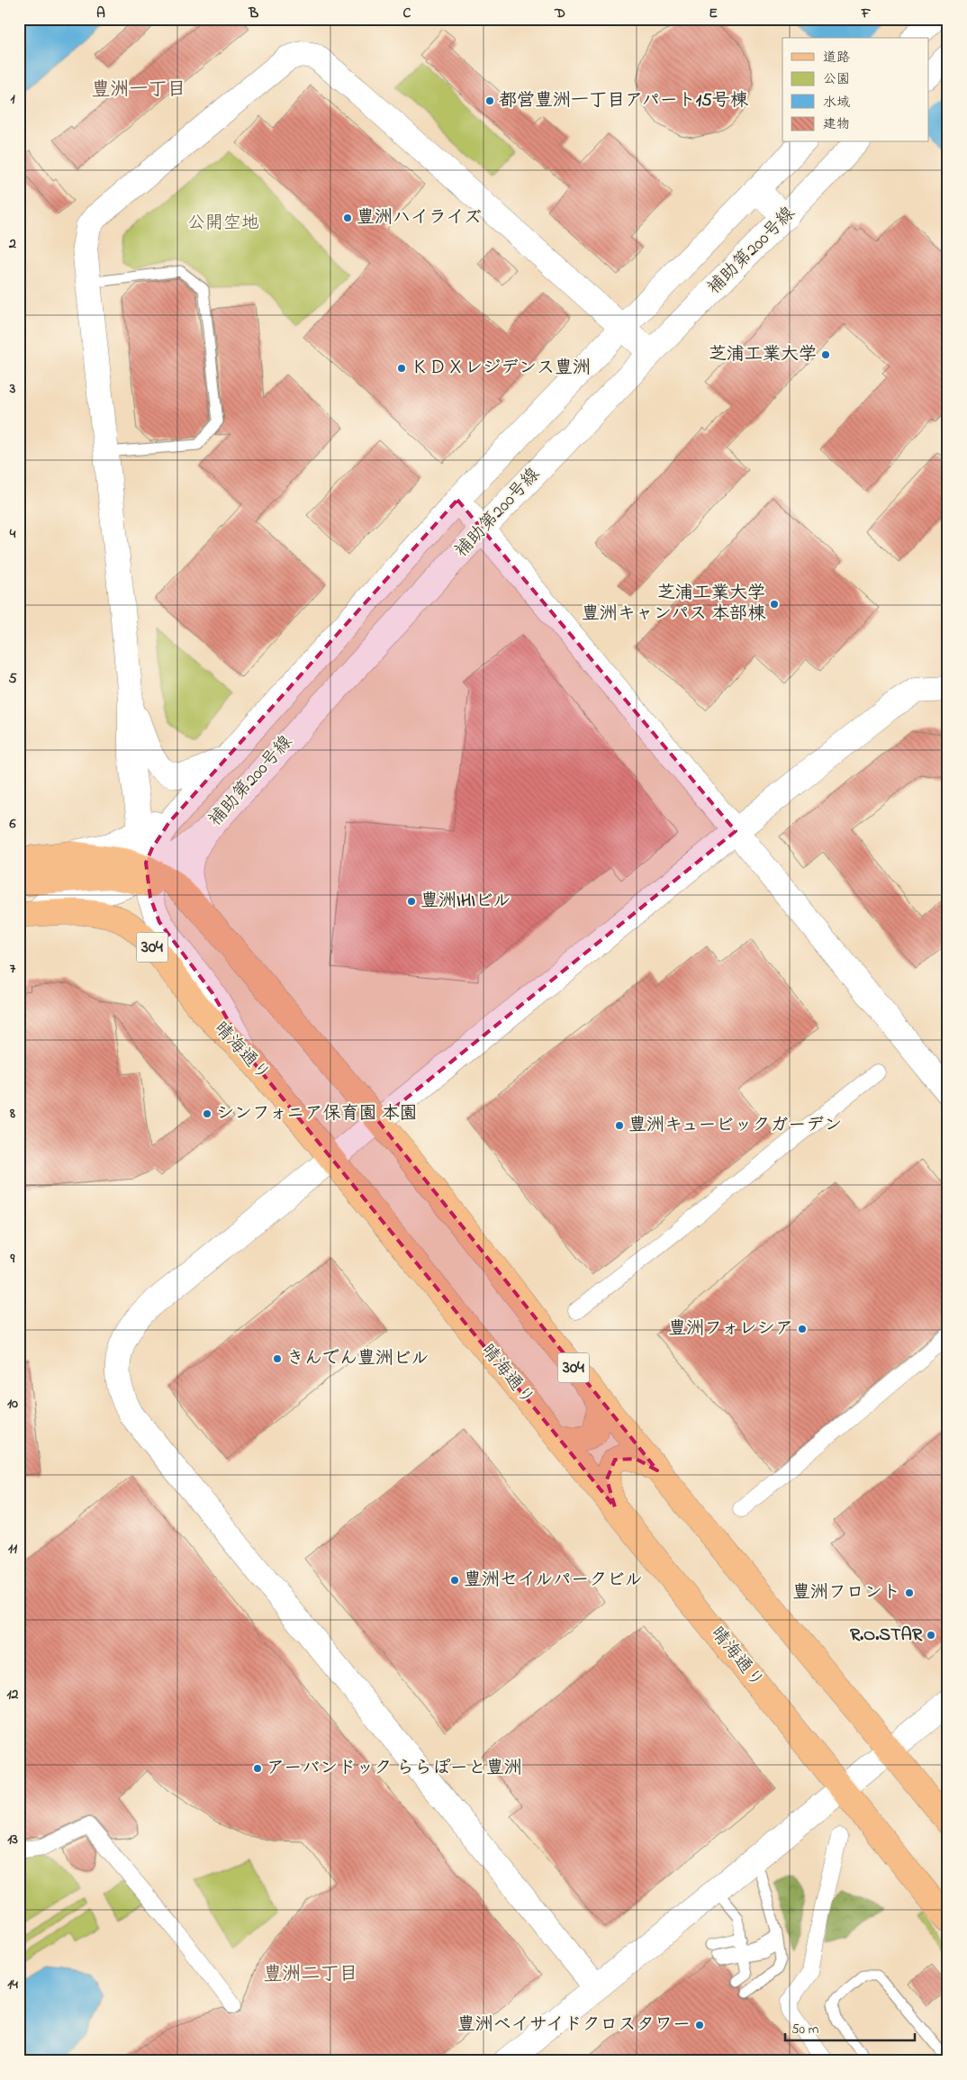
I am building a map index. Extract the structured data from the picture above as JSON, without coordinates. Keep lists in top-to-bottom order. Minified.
{"streets":{"main road":["304","晴海通り"],"street":["補助第200号線"]},"crossings":[["補助第200号線","304"]],"districts":["豊洲一丁目","豊洲二丁目"],"parks":["公開空地"],"places":["都営豊洲一丁目アパート15号棟","豊洲ハイライズ","芝浦工業大学","ＫＤＸレジデンス豊洲","芝浦工業大学 豊洲キャンパス 本部棟","豊洲IHIビル","シンフォニア保育園 本園","豊洲キュービックガーデン","豊洲フォレシア","きんでん豊洲ビル","豊洲セイルパークビル","豊洲フロント","R.O.STAR","アーバンドック ららぽーと豊洲","豊洲ベイサイドクロスタワー"],"legend":["道路","公園","水域","建物"],"scale_bar":"50 m","grid":{"columns":["A","B","C","D","E","F"],"rows":["1","2","3","4","5","6","7","8","9","10","11","12","13","14"]}}
